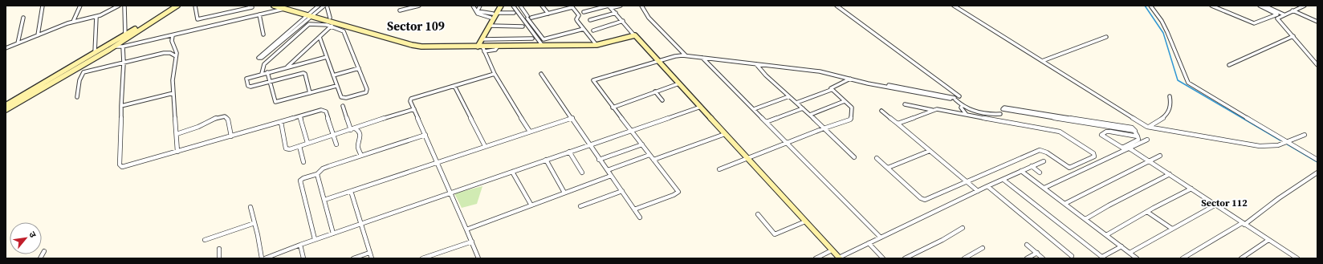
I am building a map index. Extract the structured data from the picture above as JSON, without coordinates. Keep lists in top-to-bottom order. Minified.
{"districts":["Sector 109","Sector 112"],"north":"top right"}
